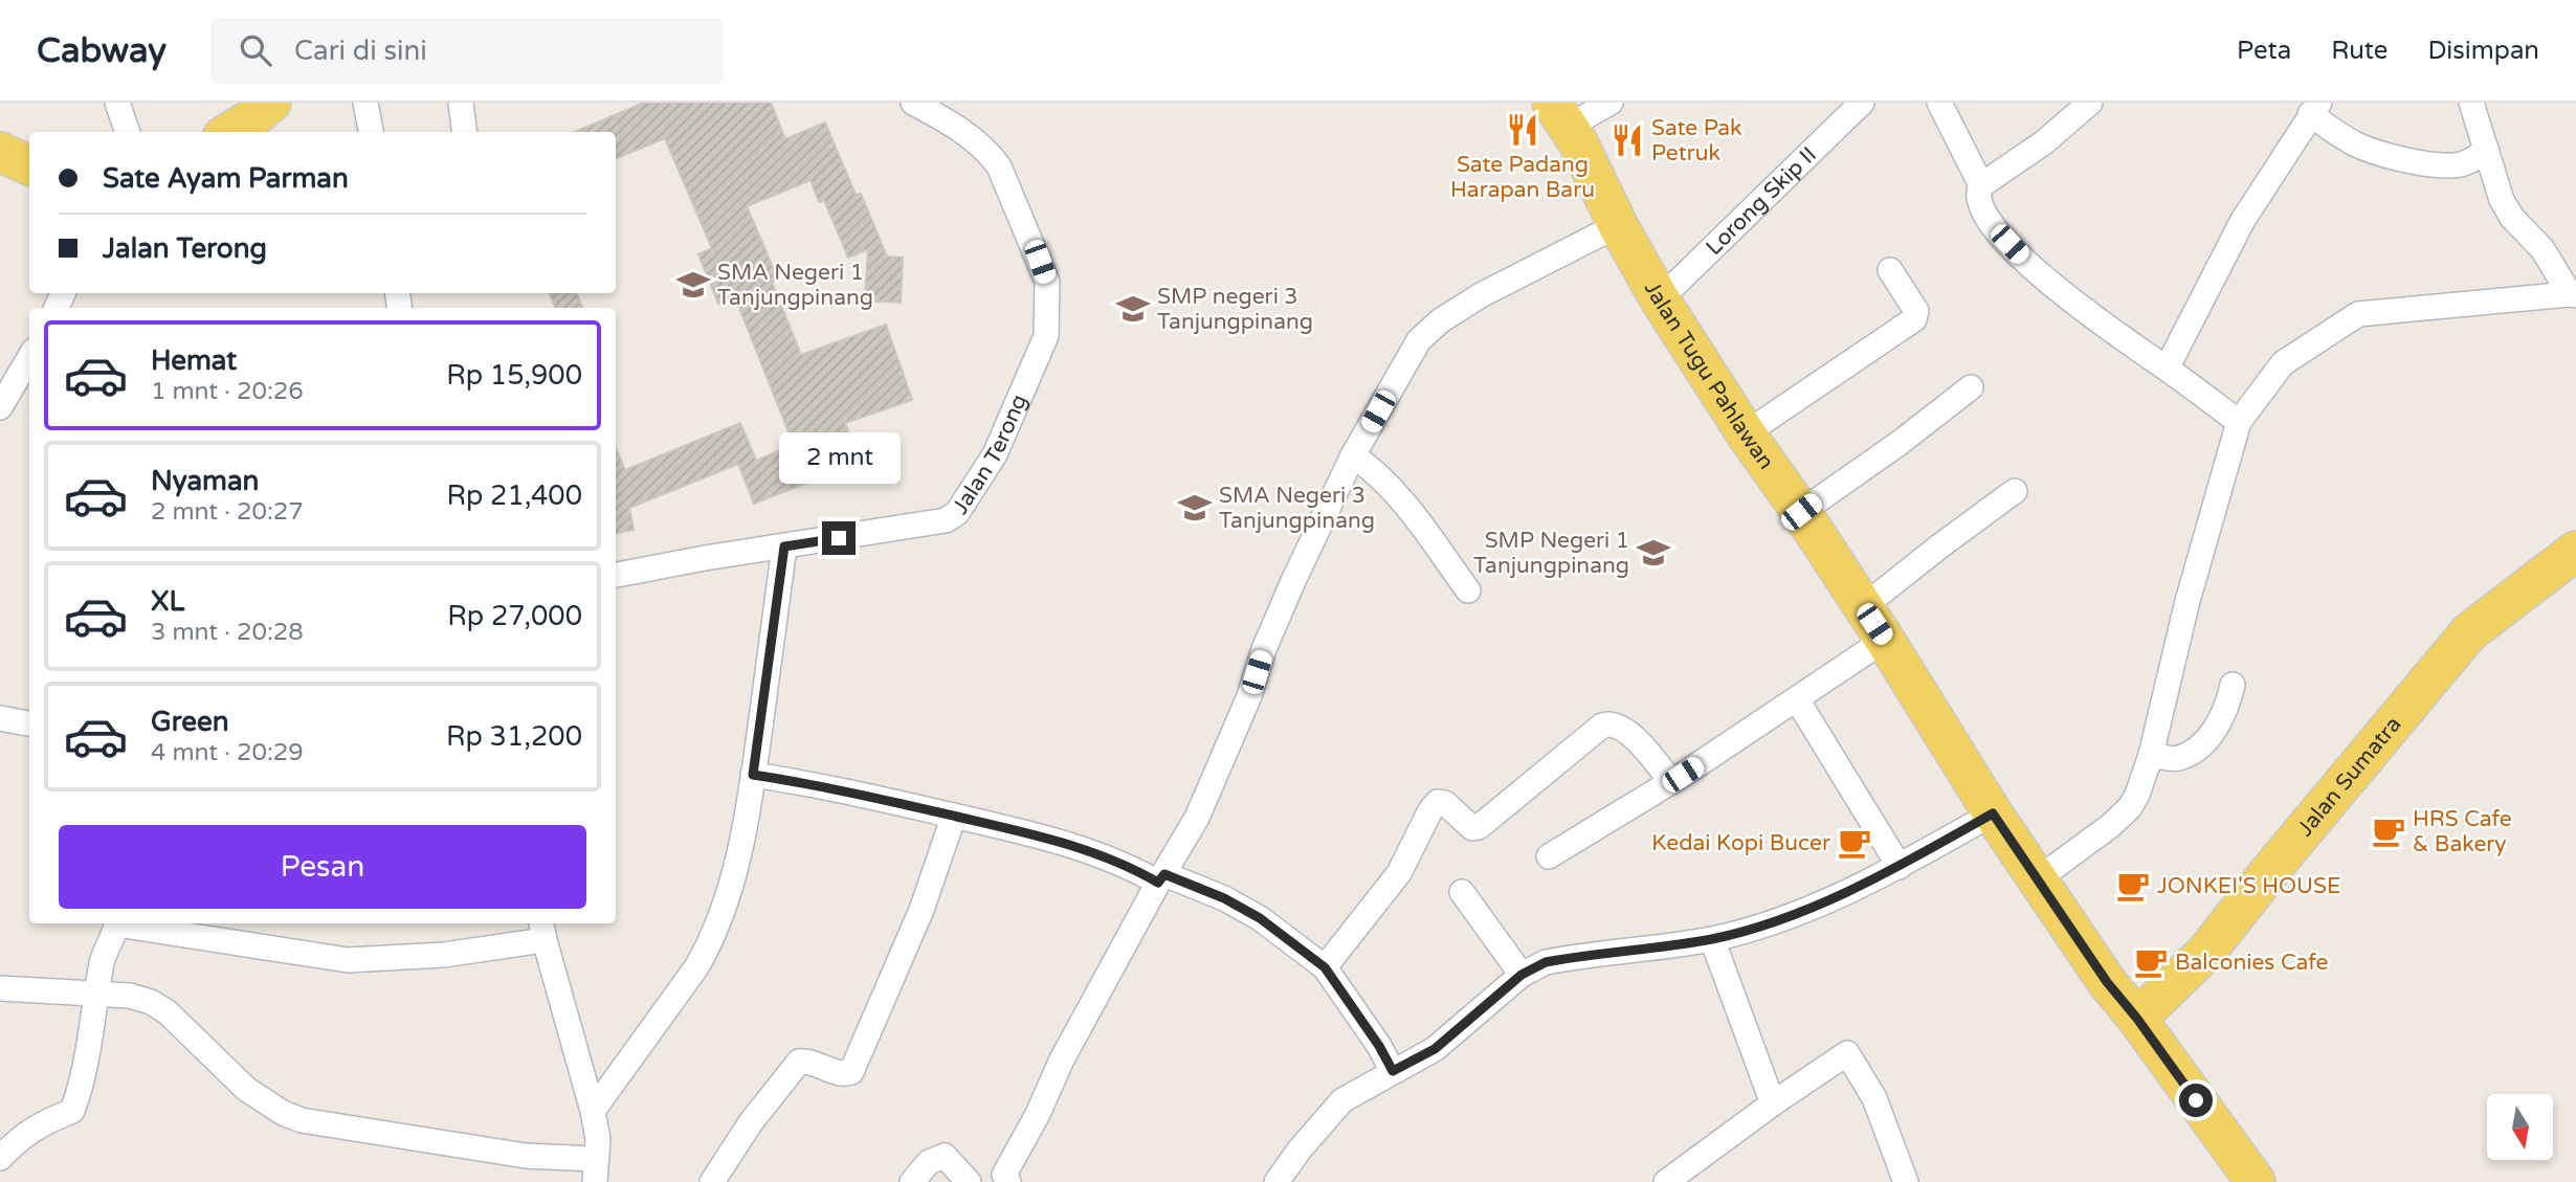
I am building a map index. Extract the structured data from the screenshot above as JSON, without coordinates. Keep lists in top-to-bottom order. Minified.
{"streets":{"main road":["Jalan Tugu Pahlawan","Jalan Sumatra"],"street":["Lorong Skip II","Jalan Terong"]},"crossings":[["Lorong Skip II","Jalan Tugu Pahlawan"],["Jalan Tugu Pahlawan","Jalan Sumatra"]],"places":{"restaurant":["Sate Padang Harapan Baru","Sate Pak Petruk"],"school or university":["SMA Negeri 1 Tanjungpinang","SMP negeri 3 Tanjungpinang","SMA Negeri 3 Tanjungpinang","SMP Negeri 1 Tanjungpinang"],"cafe":["HRS Cafe & Bakery","Kedai Kopi Bucer","JONKEI'S HOUSE","Balconies Cafe"]},"north":"bottom","page":{"header":"Cabway","search":"Cari di sini","nav":["Peta","Rute","Disimpan"],"banner":["Sate Ayam Parman","Jalan Terong"],"list":[{"name":"Hemat","note":"1 mnt · 20:26","value":"Rp 15,900"},{"name":"Nyaman","note":"2 mnt · 20:27","value":"Rp 21,400"},{"name":"XL","note":"3 mnt · 20:28","value":"Rp 27,000"},{"name":"Green","note":"4 mnt · 20:29","value":"Rp 31,200"}],"bubble":"2 mnt","buttons":"Pesan"}}
